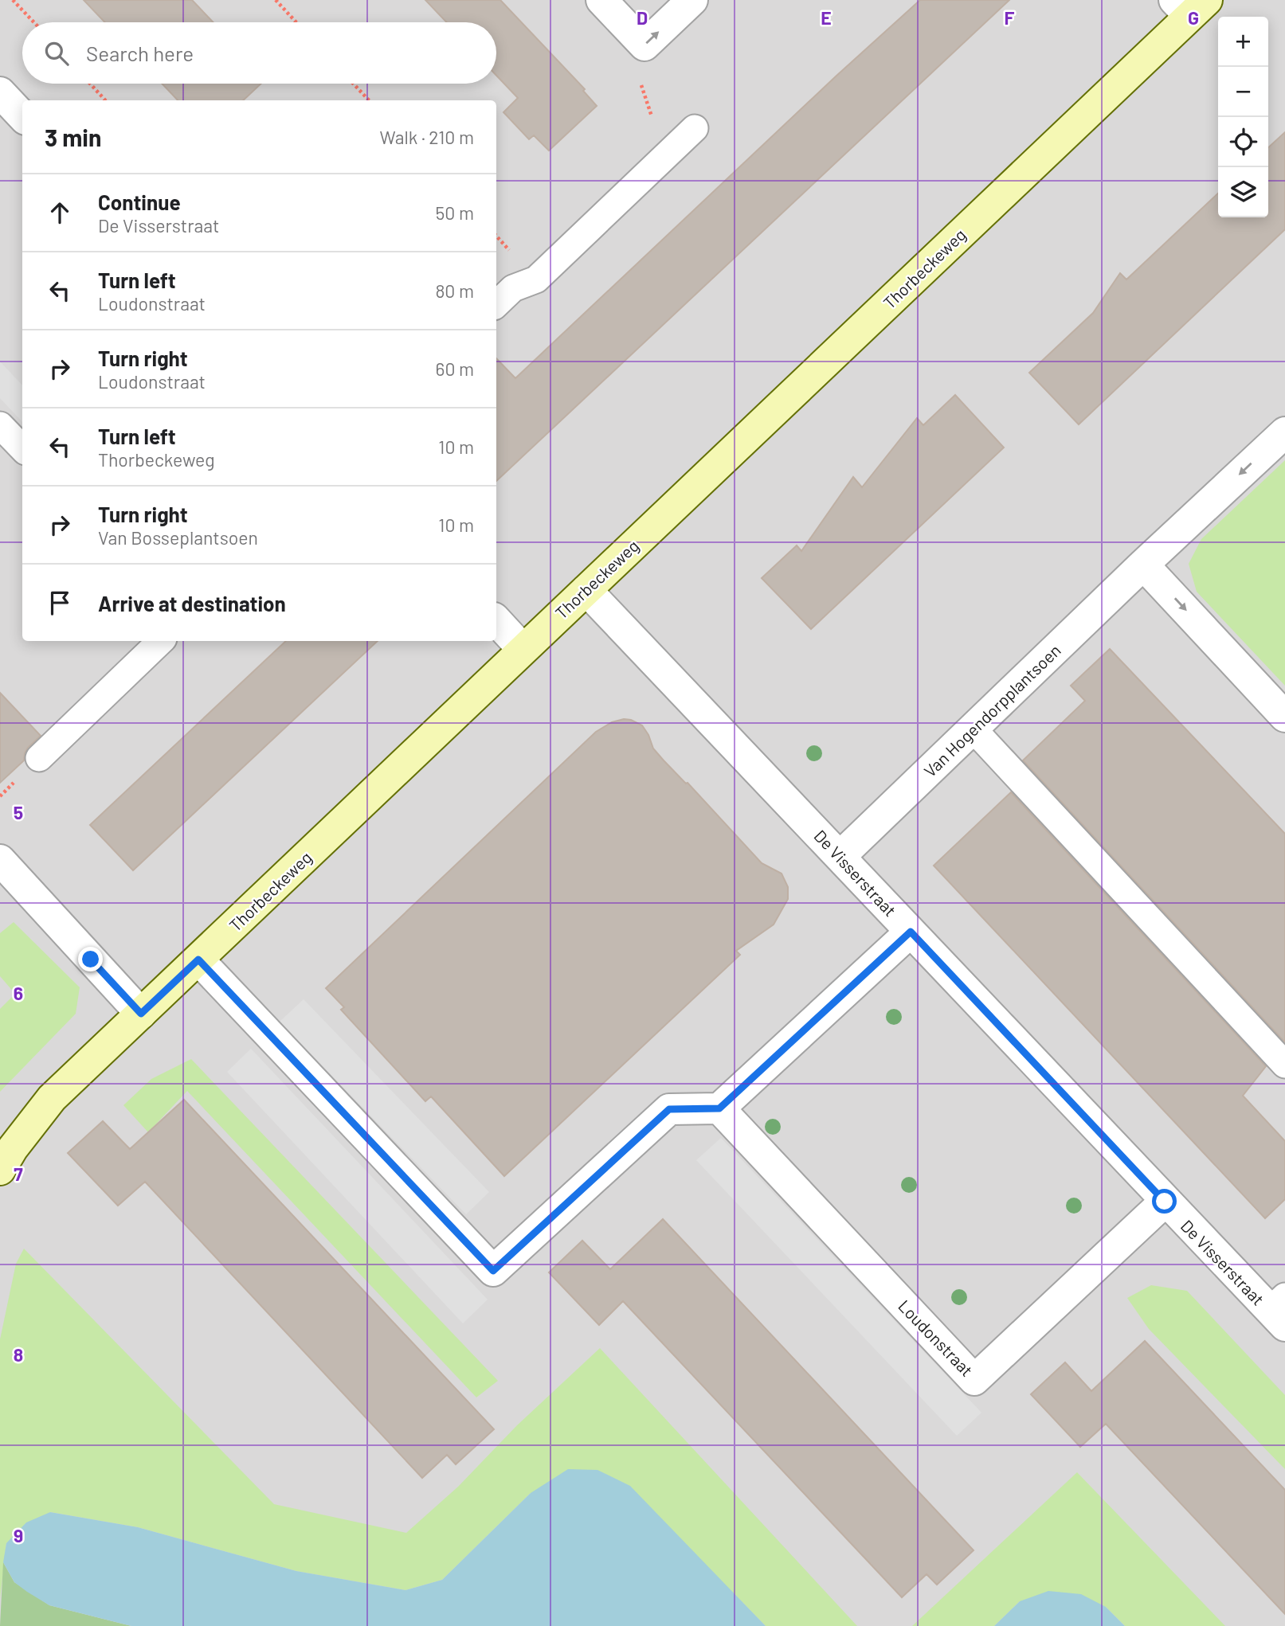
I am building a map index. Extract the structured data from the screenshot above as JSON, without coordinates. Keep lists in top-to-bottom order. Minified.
{"streets":{"street":["Thorbeckeweg","Van Hogendorpplantsoen","De Visserstraat","Loudonstraat"]},"crossings":[["Thorbeckeweg","De Visserstraat"],["Van Hogendorpplantsoen","De Visserstraat"],["De Visserstraat","Loudonstraat"]],"page":{"map_buttons":["+","−"],"search":"Search here","heading":["3 min","Walk · 210 m"],"list":[["Continue","De Visserstraat","50 m"],["Turn left","Loudonstraat","80 m"],["Turn right","Loudonstraat","60 m"],["Turn left","Thorbeckeweg","10 m"],["Turn right","Van Bosseplantsoen","10 m"],"Arrive at destination"]},"grid":{"columns":["D","E","F","G"],"rows":["5","6","7","8","9"]}}
